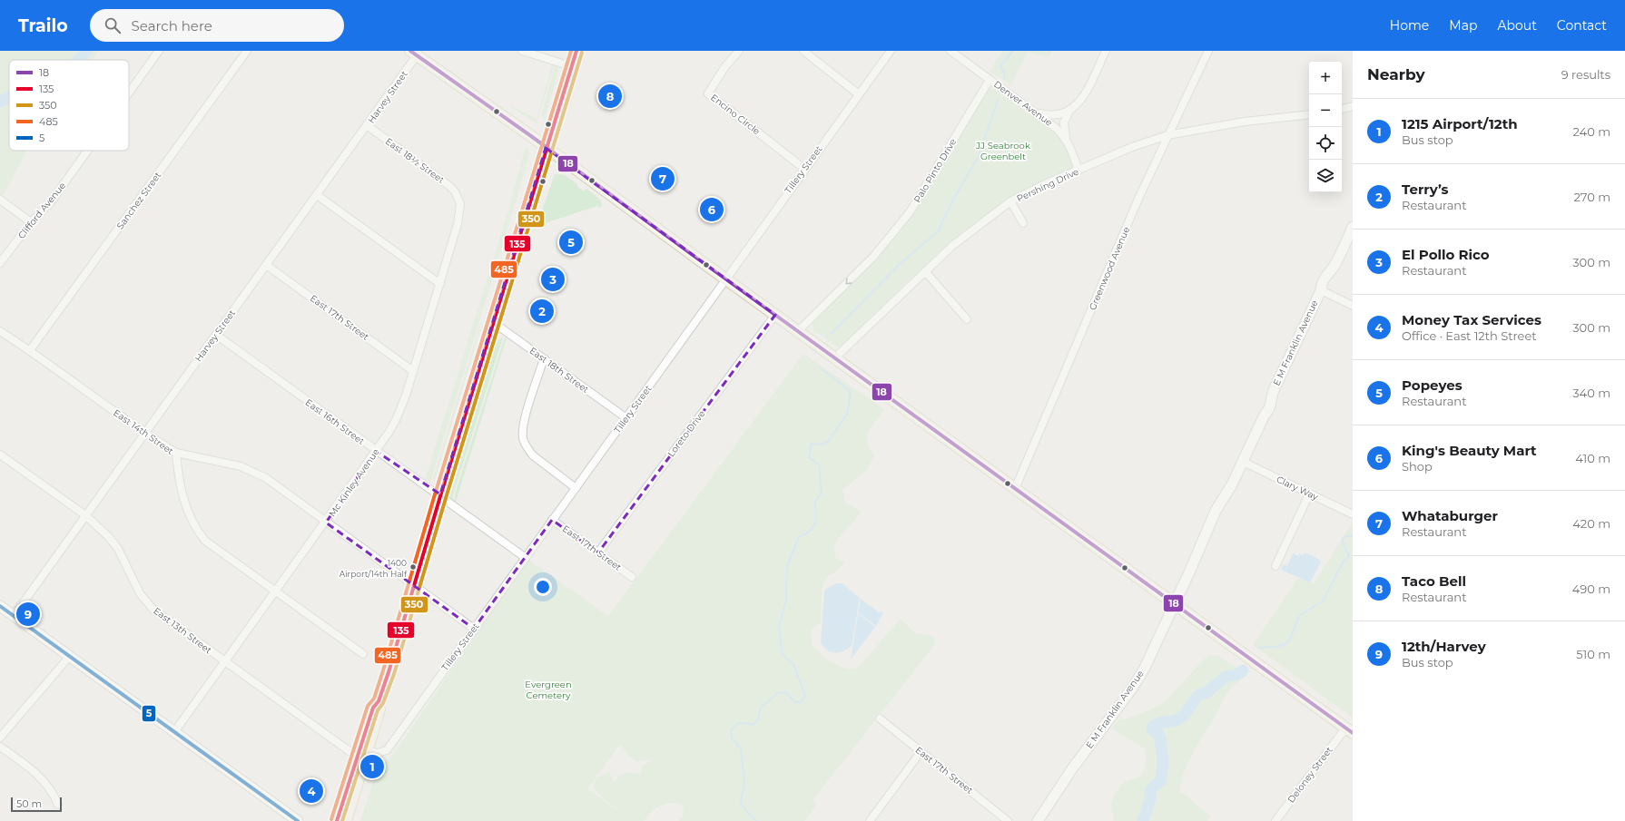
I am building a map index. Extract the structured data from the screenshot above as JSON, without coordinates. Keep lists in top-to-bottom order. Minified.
{"streets":{"street":["Harvey Street","Denver Avenue","Encino Circle","East 18½ Street","Tillery Street","Palo Pinto Drive","Pershing Drive","Sanchez Street","Clifford Avenue","Greenwood Avenue","East 17th Street","E M Franklin Avenue","East 18th Street","East 16th Street","East 14th Street","Loreto Drive","Mc Kinley Avenue","Clary Way","East 13th Street","Deloney Street"]},"crossings":[["Harvey Street","East 18½ Street"],["Harvey Street","East 17th Street"],["Harvey Street","East 16th Street"],["Harvey Street","East 14th Street"],["Harvey Street","East 13th Street"],["Denver Avenue","Palo Pinto Drive"],["Denver Avenue","Pershing Drive"],["Encino Circle","Tillery Street"],["East 18½ Street","Mc Kinley Avenue"],["Tillery Street","East 17th Street"],["Tillery Street","East 18th Street"],["Tillery Street","East 16th Street"],["Pershing Drive","Greenwood Avenue"],["Sanchez Street","East 14th Street"],["East 17th Street","Loreto Drive"],["East 17th Street","Mc Kinley Avenue"],["E M Franklin Avenue","Clary Way"],["East 16th Street","Mc Kinley Avenue"],["East 14th Street","Mc Kinley Avenue"],["Mc Kinley Avenue","East 13th Street"]],"one_way":["Palo Pinto Drive"],"parks":["JJ Seabrook Greenbelt","Evergreen Cemetery"],"places":["1400 Airport/14th Half"],"lines":["transit line 18","transit line 135","transit line 485","transit line 350","transit line 5"],"legend":["18","135","350","485","5"],"scale_bar":"50 m","page":{"header":"Trailo","search":"Search here","nav":["Home","Map","About","Contact"],"heading":["Nearby","9 results"],"map_buttons":["+","−"],"pins":["8","7","6","5","3","2","9","1","4"],"list":[{"mark":"1","name":"1215 Airport/12th","note":"Bus stop","value":"240 m"},{"mark":"2","name":"Terry’s","note":"Restaurant","value":"270 m"},{"mark":"3","name":"El Pollo Rico","note":"Restaurant","value":"300 m"},{"mark":"4","name":"Money Tax Services","note":"Office · East 12th Street","value":"300 m"},{"mark":"5","name":"Popeyes","note":"Restaurant","value":"340 m"},{"mark":"6","name":"King's Beauty Mart","note":"Shop","value":"410 m"},{"mark":"7","name":"Whataburger","note":"Restaurant","value":"420 m"},{"mark":"8","name":"Taco Bell","note":"Restaurant","value":"490 m"},{"mark":"9","name":"12th/Harvey","note":"Bus stop","value":"510 m"}],"scale":"50 m"}}
